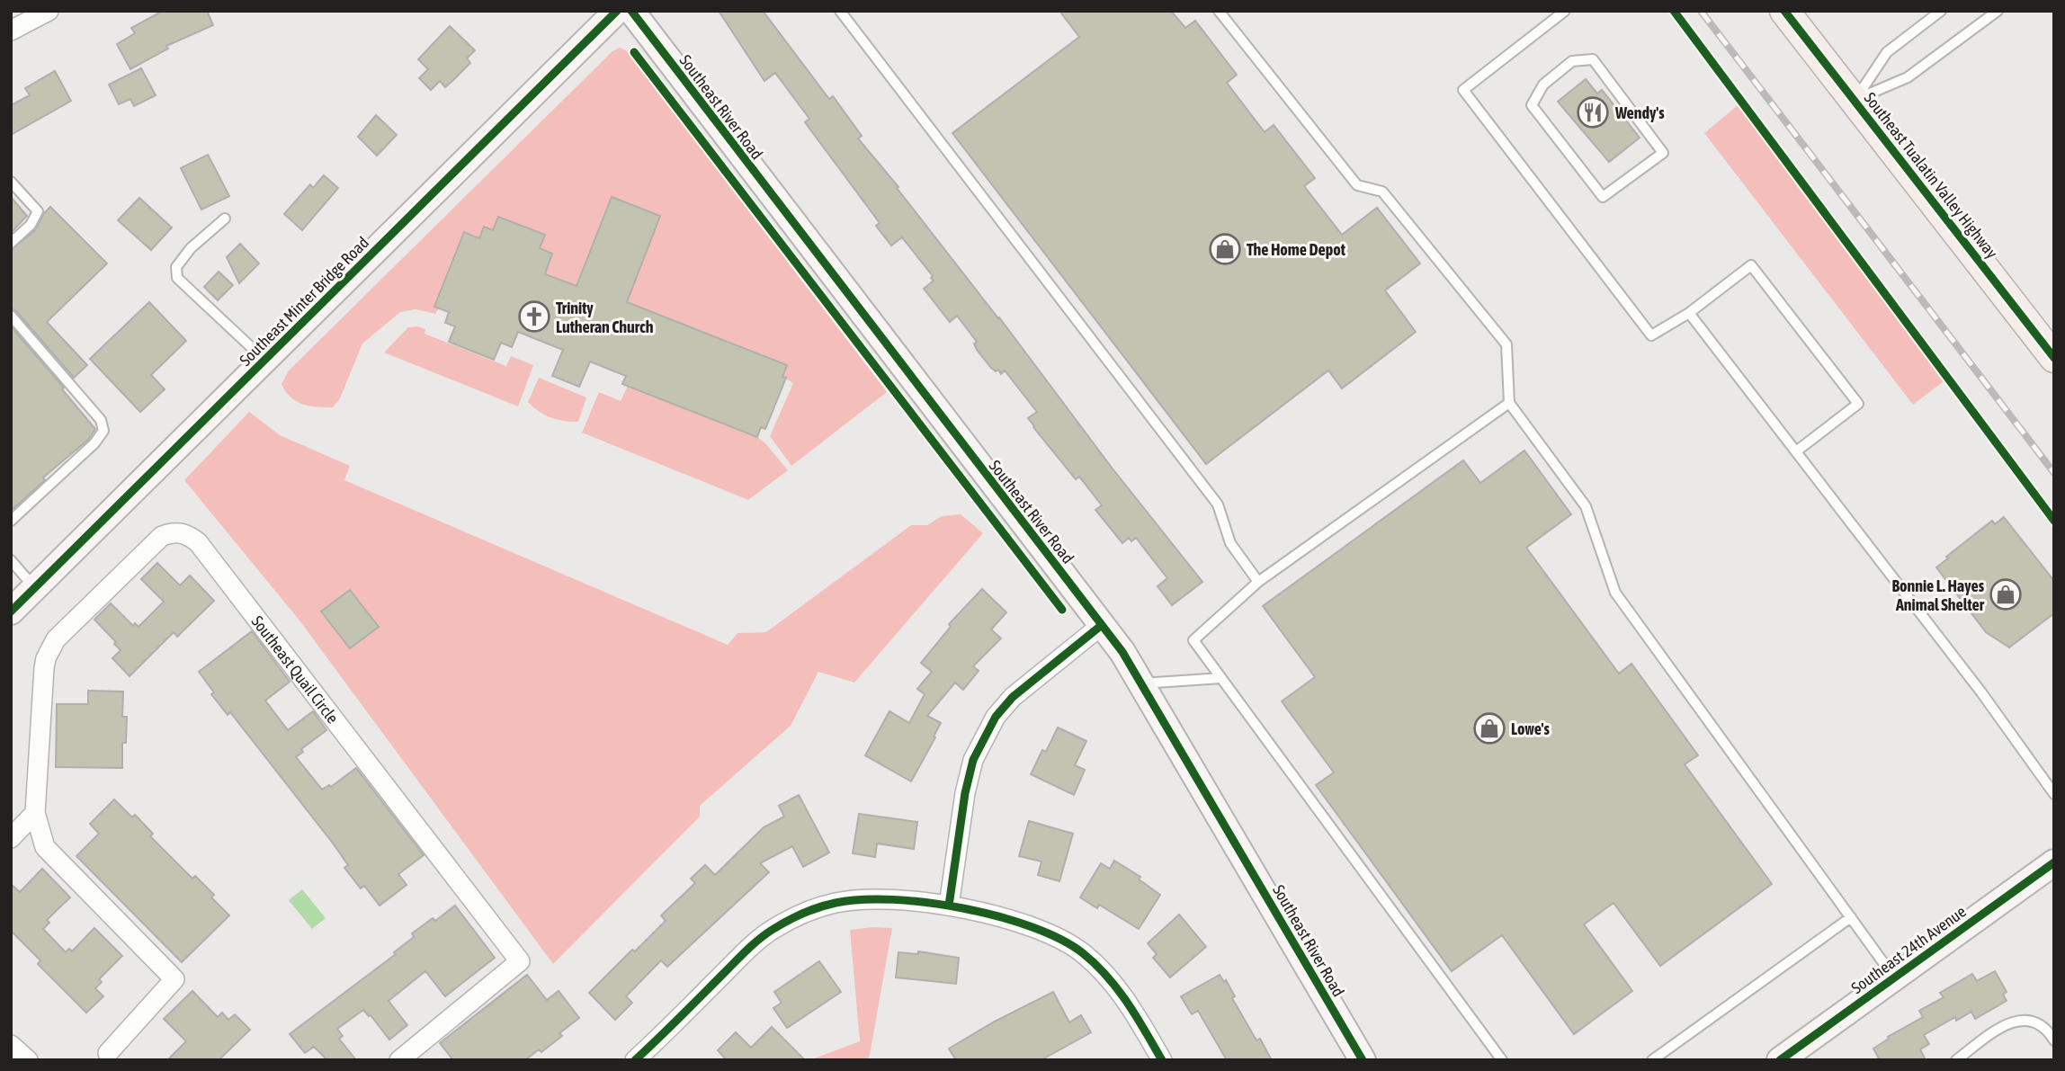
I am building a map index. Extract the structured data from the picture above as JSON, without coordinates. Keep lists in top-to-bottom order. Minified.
{"streets":{"main road":["Southeast River Road","Southeast Tualatin Valley Highway","Southeast Minter Bridge Road","Southeast 24th Avenue"],"street":["Southeast Quail Circle"]},"places":{"restaurant":["Wendy's"],"shop":["The Home Depot","Bonnie L. Hayes Animal Shelter","Lowe's"],"church":["Trinity Lutheran Church"]}}
